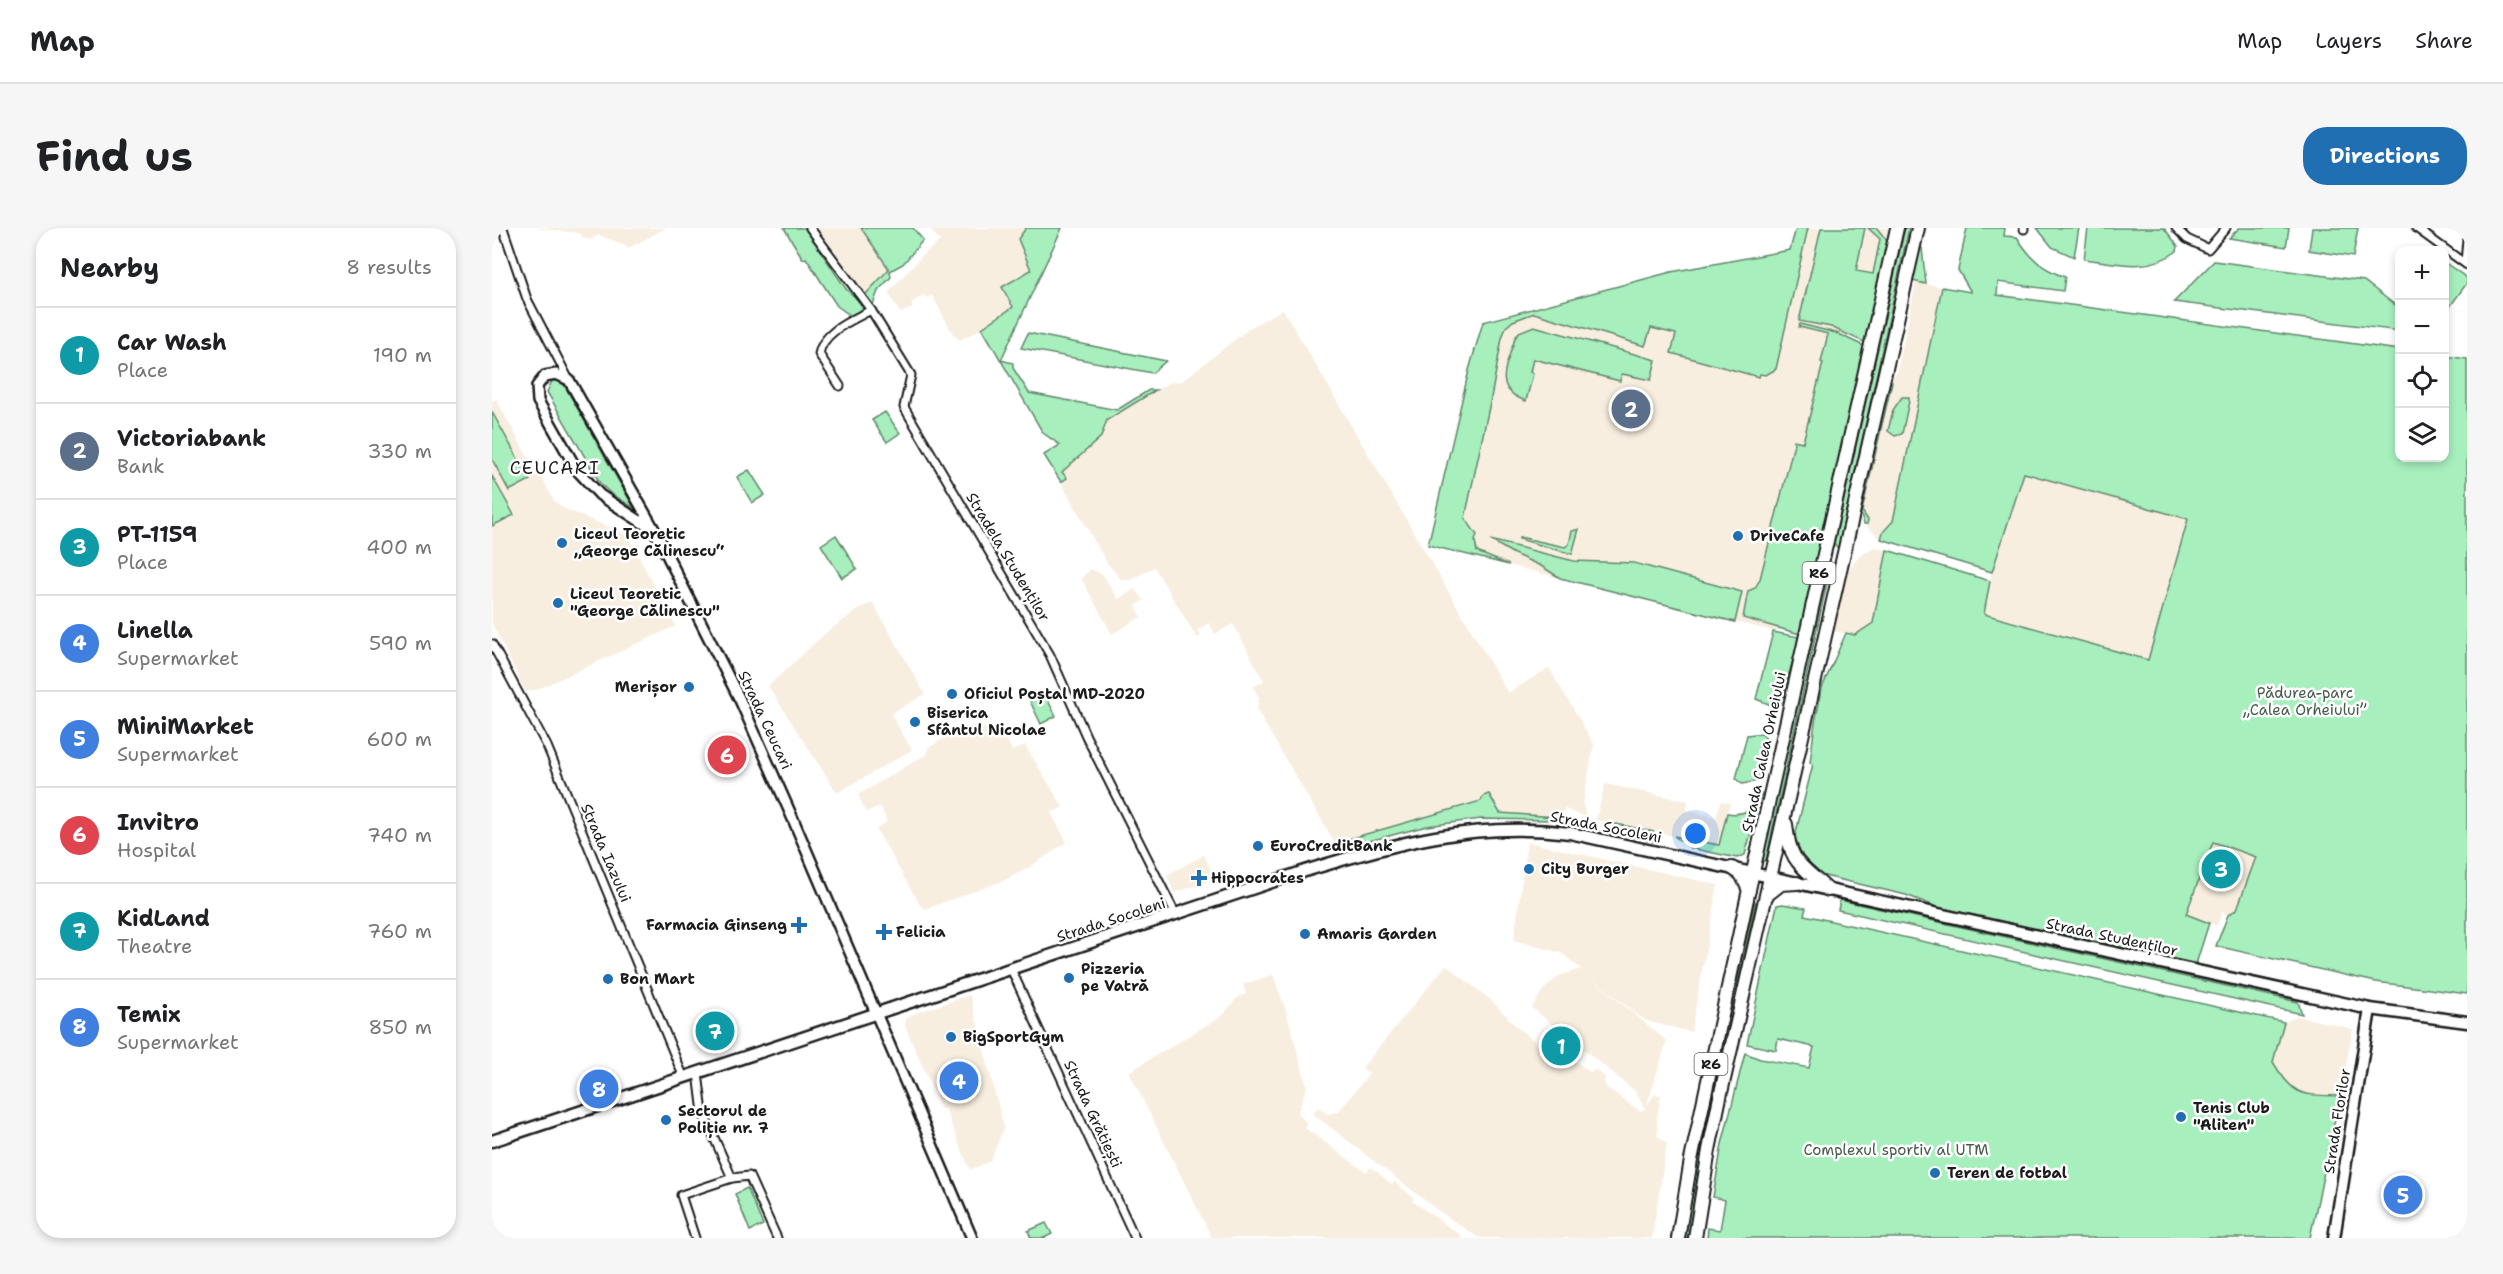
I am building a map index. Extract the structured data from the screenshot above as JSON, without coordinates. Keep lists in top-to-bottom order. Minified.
{"streets":{"highway":["R6","Strada Calea Orheiului"],"main road":["Strada Socoleni","Strada Studenților","Strada Florilor"],"street":["Stradela Studenților","Strada Ceucari","Strada Iazului","Strada Grătiești"]},"crossings":[["Stradela Studenților","Strada Socoleni"],["R6","Strada Studenților"],["Strada Ceucari","Strada Socoleni"],["Strada Calea Orheiului","Strada Socoleni"],["Strada Calea Orheiului","Strada Studenților"],["Strada Socoleni","Strada Iazului"],["Strada Socoleni","Strada Studenților"],["Strada Socoleni","Strada Grătiești"],["Strada Studenților","Strada Florilor"]],"districts":["CEUCARI"],"parks":["Pădurea-parc „Calea Orheiului”","Complexul sportiv al UTM"],"places":{"other":["DriveCafe","Liceul Teoretic „George Călinescu“","Liceul Teoretic \"George Călinescu\"","Merișor","Oficiul Poștal MD-2020","Biserica Sfântul Nicolae","EuroCreditBank","City Burger","Amaris Garden","Pizzeria pe Vatră","Bon Mart","BigSportGym","Tenis Club \"Aliten\"","Sectorul de Poliție nr. 7","Teren de fotbal"],"health":["Hippocrates","Farmacia Ginseng","Felicia"]},"page":{"header":"Map","nav":["Map","Layers","Share"],"buttons":"Directions","title":"Find us","heading":["Nearby","8 results"],"map_buttons":["+","−"],"list":[{"mark":"1","name":"Car Wash","note":"Place","value":"190 m"},{"mark":"2","name":"Victoriabank","note":"Bank","value":"330 m"},{"mark":"3","name":"PT-1159","note":"Place","value":"400 m"},{"mark":"4","name":"Linella","note":"Supermarket","value":"590 m"},{"mark":"5","name":"MiniMarket","note":"Supermarket","value":"600 m"},{"mark":"6","name":"Invitro","note":"Hospital","value":"740 m"},{"mark":"7","name":"KidLand","note":"Theatre","value":"760 m"},{"mark":"8","name":"Temix","note":"Supermarket","value":"850 m"}],"pins":["2","6","3","7","1","4","8","5"]}}
